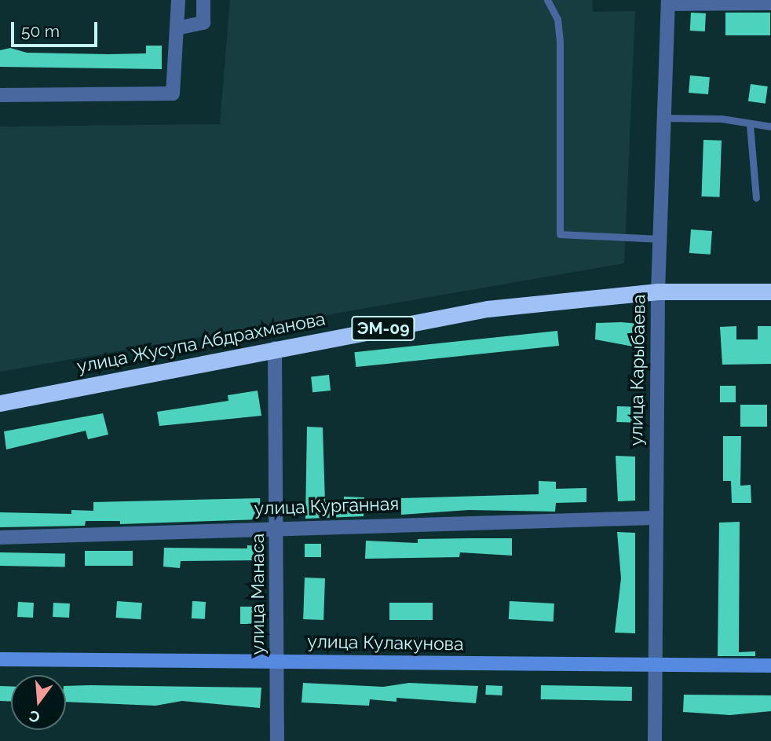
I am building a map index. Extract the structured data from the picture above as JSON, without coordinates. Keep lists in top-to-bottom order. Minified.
{"streets":{"highway":["ЭМ-09","улица Жусупа Абдрахманова"],"street":["улица Карыбаева","улица Курганная","улица Манаса","улица Кулакунова"]},"crossings":[["улица Жусупа Абдрахманова","улица Карыбаева"],["улица Жусупа Абдрахманова","улица Манаса"],["улица Карыбаева","улица Курганная"],["улица Карыбаева","улица Кулакунова"],["улица Курганная","улица Манаса"],["улица Манаса","улица Кулакунова"]],"scale_bar":"50 m","north":"bottom"}
